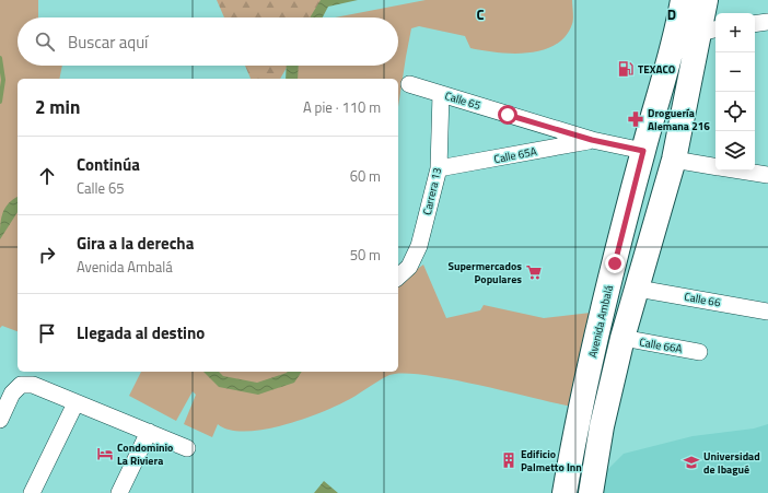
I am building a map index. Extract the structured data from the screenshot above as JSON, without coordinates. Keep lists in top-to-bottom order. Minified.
{"streets":{"main road":["Avenida Ambalá"],"street":["Calle 65","Calle 65A","Carrera 13","Calle 66","Calle 66A"]},"crossings":[["Calle 65","Calle 65A"],["Calle 65","Carrera 13"],["Calle 65","Avenida Ambalá"],["Calle 65A","Carrera 13"]],"places":{"fuel station":["TEXACO"],"pharmacy":["Droguería Alemana 216"],"supermarket":["Supermercados Populares"],"hotel":["Condominio La Riviera"],"building":["Edificio Palmetto Inn"],"school or university":["Universidad de Ibagué"]},"page":{"map_buttons":["+","−"],"search":"Buscar aquí","heading":["2 min","A pie · 110 m"],"list":[["Continúa","Calle 65","60 m"],["Gira a la derecha","Avenida Ambalá","50 m"],"Llegada al destino"]},"grid":{"columns":["C","D"]}}
